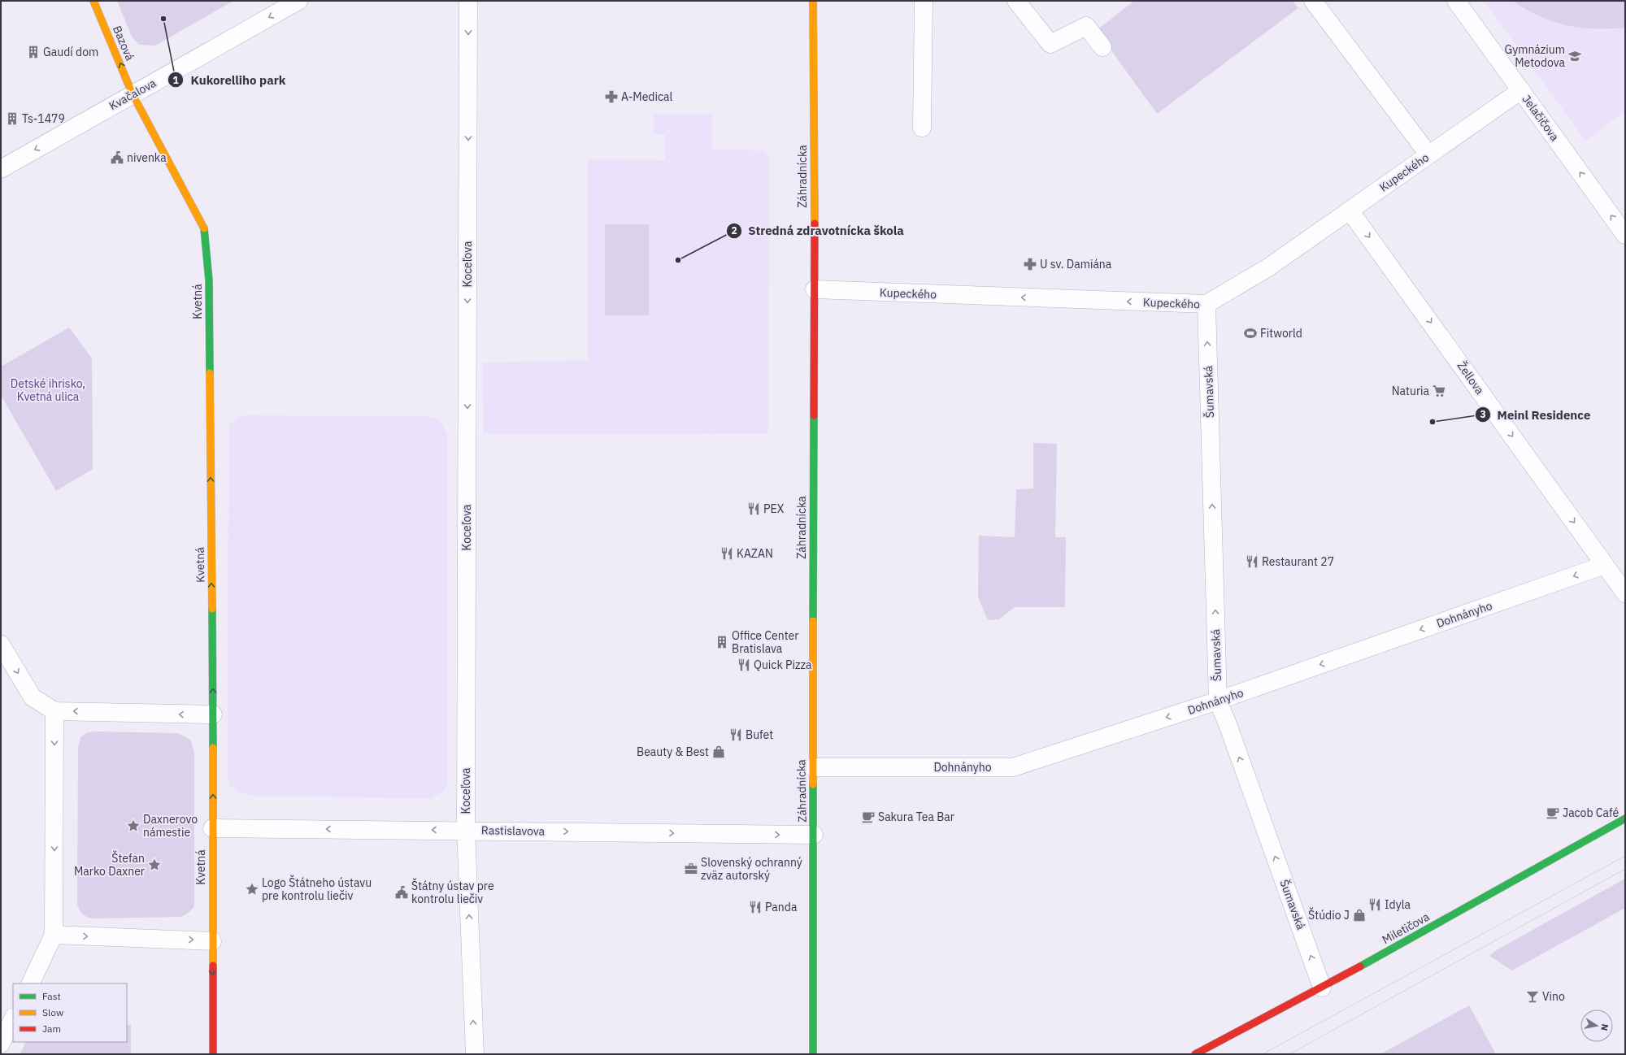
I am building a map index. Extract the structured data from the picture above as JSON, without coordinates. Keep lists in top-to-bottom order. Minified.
{"streets":{"street":["Bazová","Kvačalova","Jelačičova","Kupeckého","Záhradnícka","Koceľova","Kvetná","Žellova","Šumavská","Dohnányho","Rastislavova","Miletičova"]},"crossings":[["Bazová","Kvačalova"],["Bazová","Kvetná"],["Kvačalova","Kvetná"],["Jelačičova","Kupeckého"],["Kupeckého","Záhradnícka"],["Kupeckého","Žellova"],["Kupeckého","Šumavská"],["Záhradnícka","Dohnányho"],["Záhradnícka","Rastislavova"],["Koceľova","Rastislavova"],["Kvetná","Rastislavova"],["Žellova","Dohnányho"],["Šumavská","Dohnányho"],["Šumavská","Miletičova"]],"one_way":["Bazová","Kvačalova","Jelačičova","Kupeckého","Žellova","Šumavská","Dohnányho"],"parks":["Detské ihrisko, Kvetná ulica"],"places":{"other":["Kukorelliho park","Stredná zdravotnícka škola","Meinl Residence"],"building":["Gaudí dom","Ts-1479","Office Center Bratislava"],"school or university":["Gymnázium Metodova"],"pharmacy":["A-Medical","U sv. Damiána"],"public building":["nivenka","Štátny ústav pre kontrolu liečiv"],"sports":["Fitworld"],"supermarket":["Naturia"],"restaurant":["PEX","KAZAN","Restaurant 27","Quick Pizza","Bufet","Idyla","Panda"],"shop":["Beauty & Best","Štúdio J"],"cafe":["Jacob Café","Sakura Tea Bar"],"place":["Daxnerovo námestie","Štefan Marko Daxner","Logo Štátneho ústavu pre kontrolu liečiv"],"office":["Slovenský ochranný zväz autorský"],"bar":["Vino"]},"legend":["Fast","Slow","Jam"],"north":"right"}
